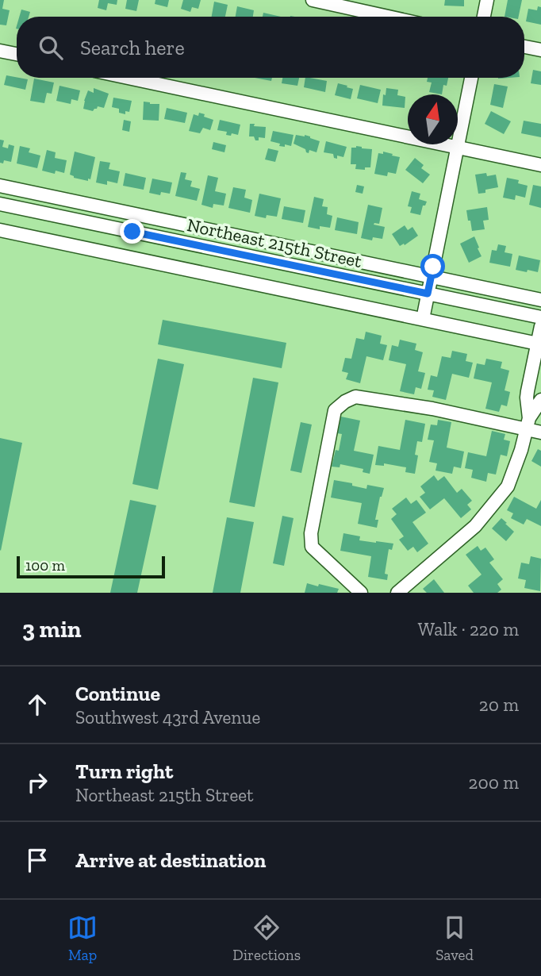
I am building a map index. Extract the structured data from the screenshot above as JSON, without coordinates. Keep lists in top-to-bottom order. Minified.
{"streets":{"street":["Northeast 215th Street"]},"scale_bar":"100 m","north":"top","page":{"search":"Search here","scale":"100 m","heading":["3 min","Walk · 220 m"],"list":[["Continue","Southwest 43rd Avenue","20 m"],["Turn right","Northeast 215th Street","200 m"],"Arrive at destination"],"nav":["Map","Directions","Saved"]}}
